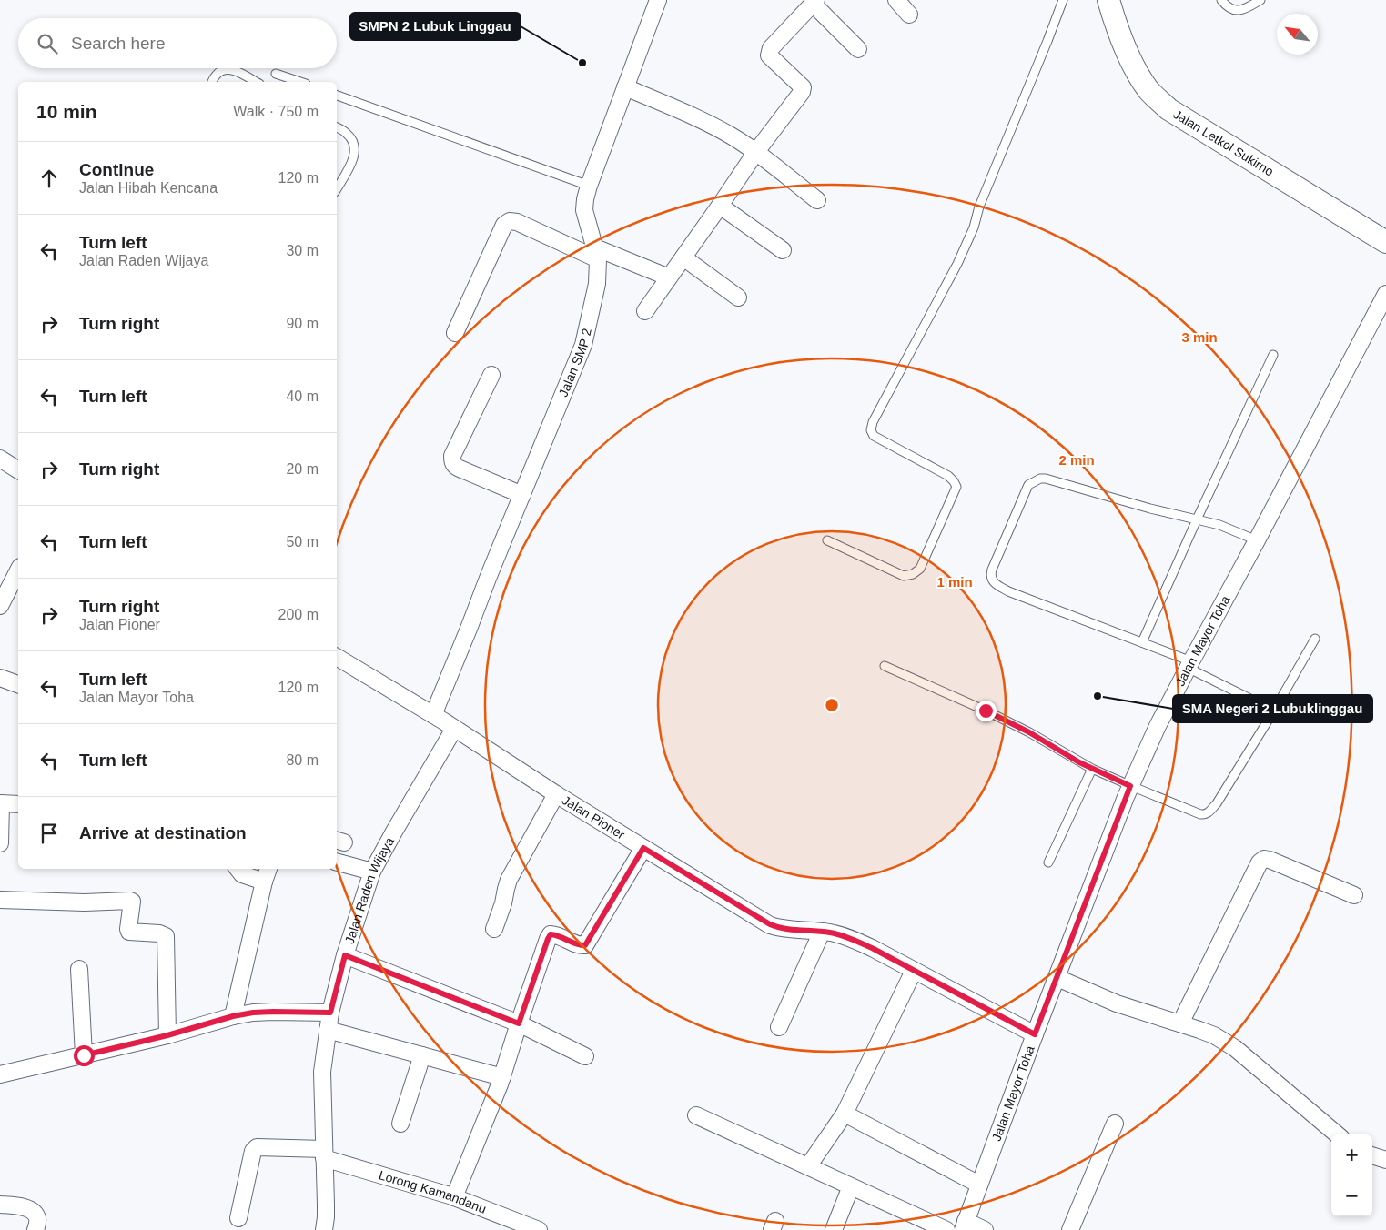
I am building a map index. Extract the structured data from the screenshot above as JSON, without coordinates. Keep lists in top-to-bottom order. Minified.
{"streets":{"main road":["Jalan Letkol Sukirno"],"street":["Jalan SMP 2","Jalan Mayor Toha","Jalan Pioner","Jalan Raden Wijaya","Lorong Kamandanu"]},"crossings":[["Jalan SMP 2","Jalan Pioner"],["Jalan Mayor Toha","Jalan Pioner"],["Jalan Pioner","Jalan Raden Wijaya"],["Jalan Raden Wijaya","Lorong Kamandanu"]],"places":["SMPN 2 Lubuk Linggau","SMA Negeri 2 Lubuklinggau"],"north":"top left","page":{"search":"Search here","heading":["10 min","Walk · 750 m"],"list":[["Continue","Jalan Hibah Kencana","120 m"],["Turn left","Jalan Raden Wijaya","30 m"],["Turn right","90 m"],["Turn left","40 m"],["Turn right","20 m"],["Turn left","50 m"],["Turn right","Jalan Pioner","200 m"],["Turn left","Jalan Mayor Toha","120 m"],["Turn left","80 m"],"Arrive at destination"],"map_buttons":["+","−"]},"rings":["3 min","2 min","1 min"]}
